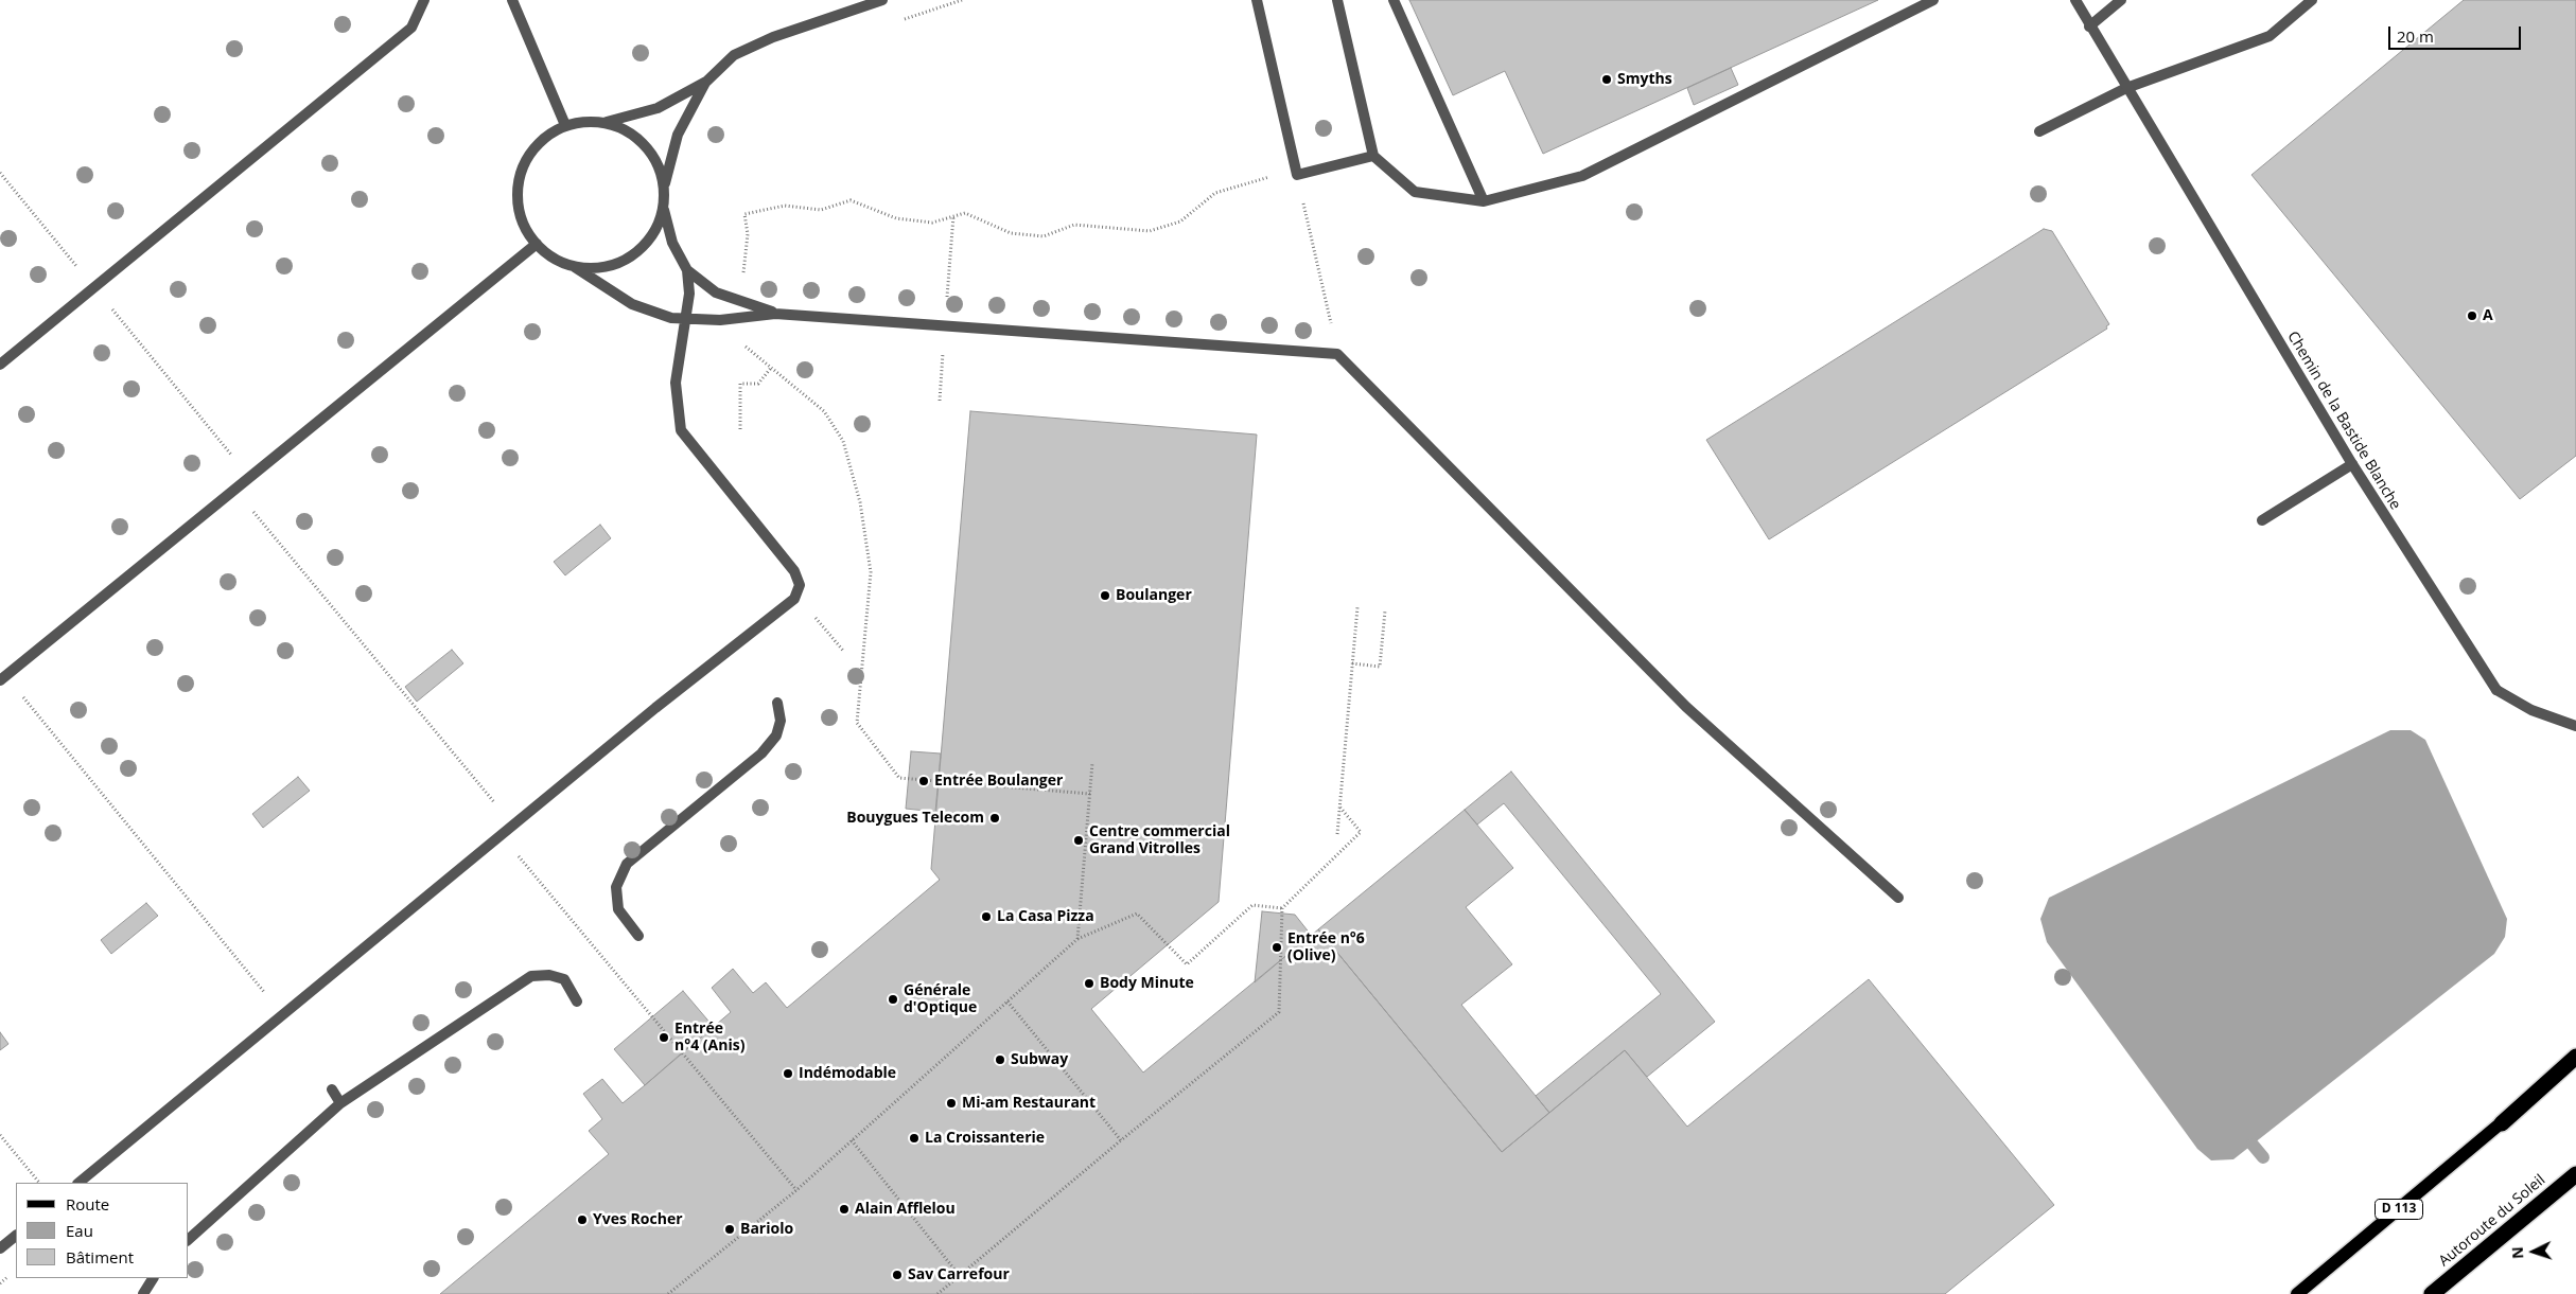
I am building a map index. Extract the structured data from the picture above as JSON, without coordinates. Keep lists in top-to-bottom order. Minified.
{"streets":{"highway":["Autoroute du Soleil"],"main road":["D 113"],"street":["Chemin de la Bastide Blanche"]},"places":["Smyths","A","Boulanger","Entrée Boulanger","Bouygues Telecom","Centre commercial Grand Vitrolles","La Casa Pizza","Entrée n°6 (Olive)","Body Minute","Générale d'Optique","Entrée n°4 (Anis)","Subway","Indémodable","Mi-am Restaurant","La Croissanterie","Alain Afflelou","Yves Rocher","Bariolo","Sav Carrefour"],"legend":["Route","Eau","Bâtiment"],"scale_bar":"20 m","north":"left"}
